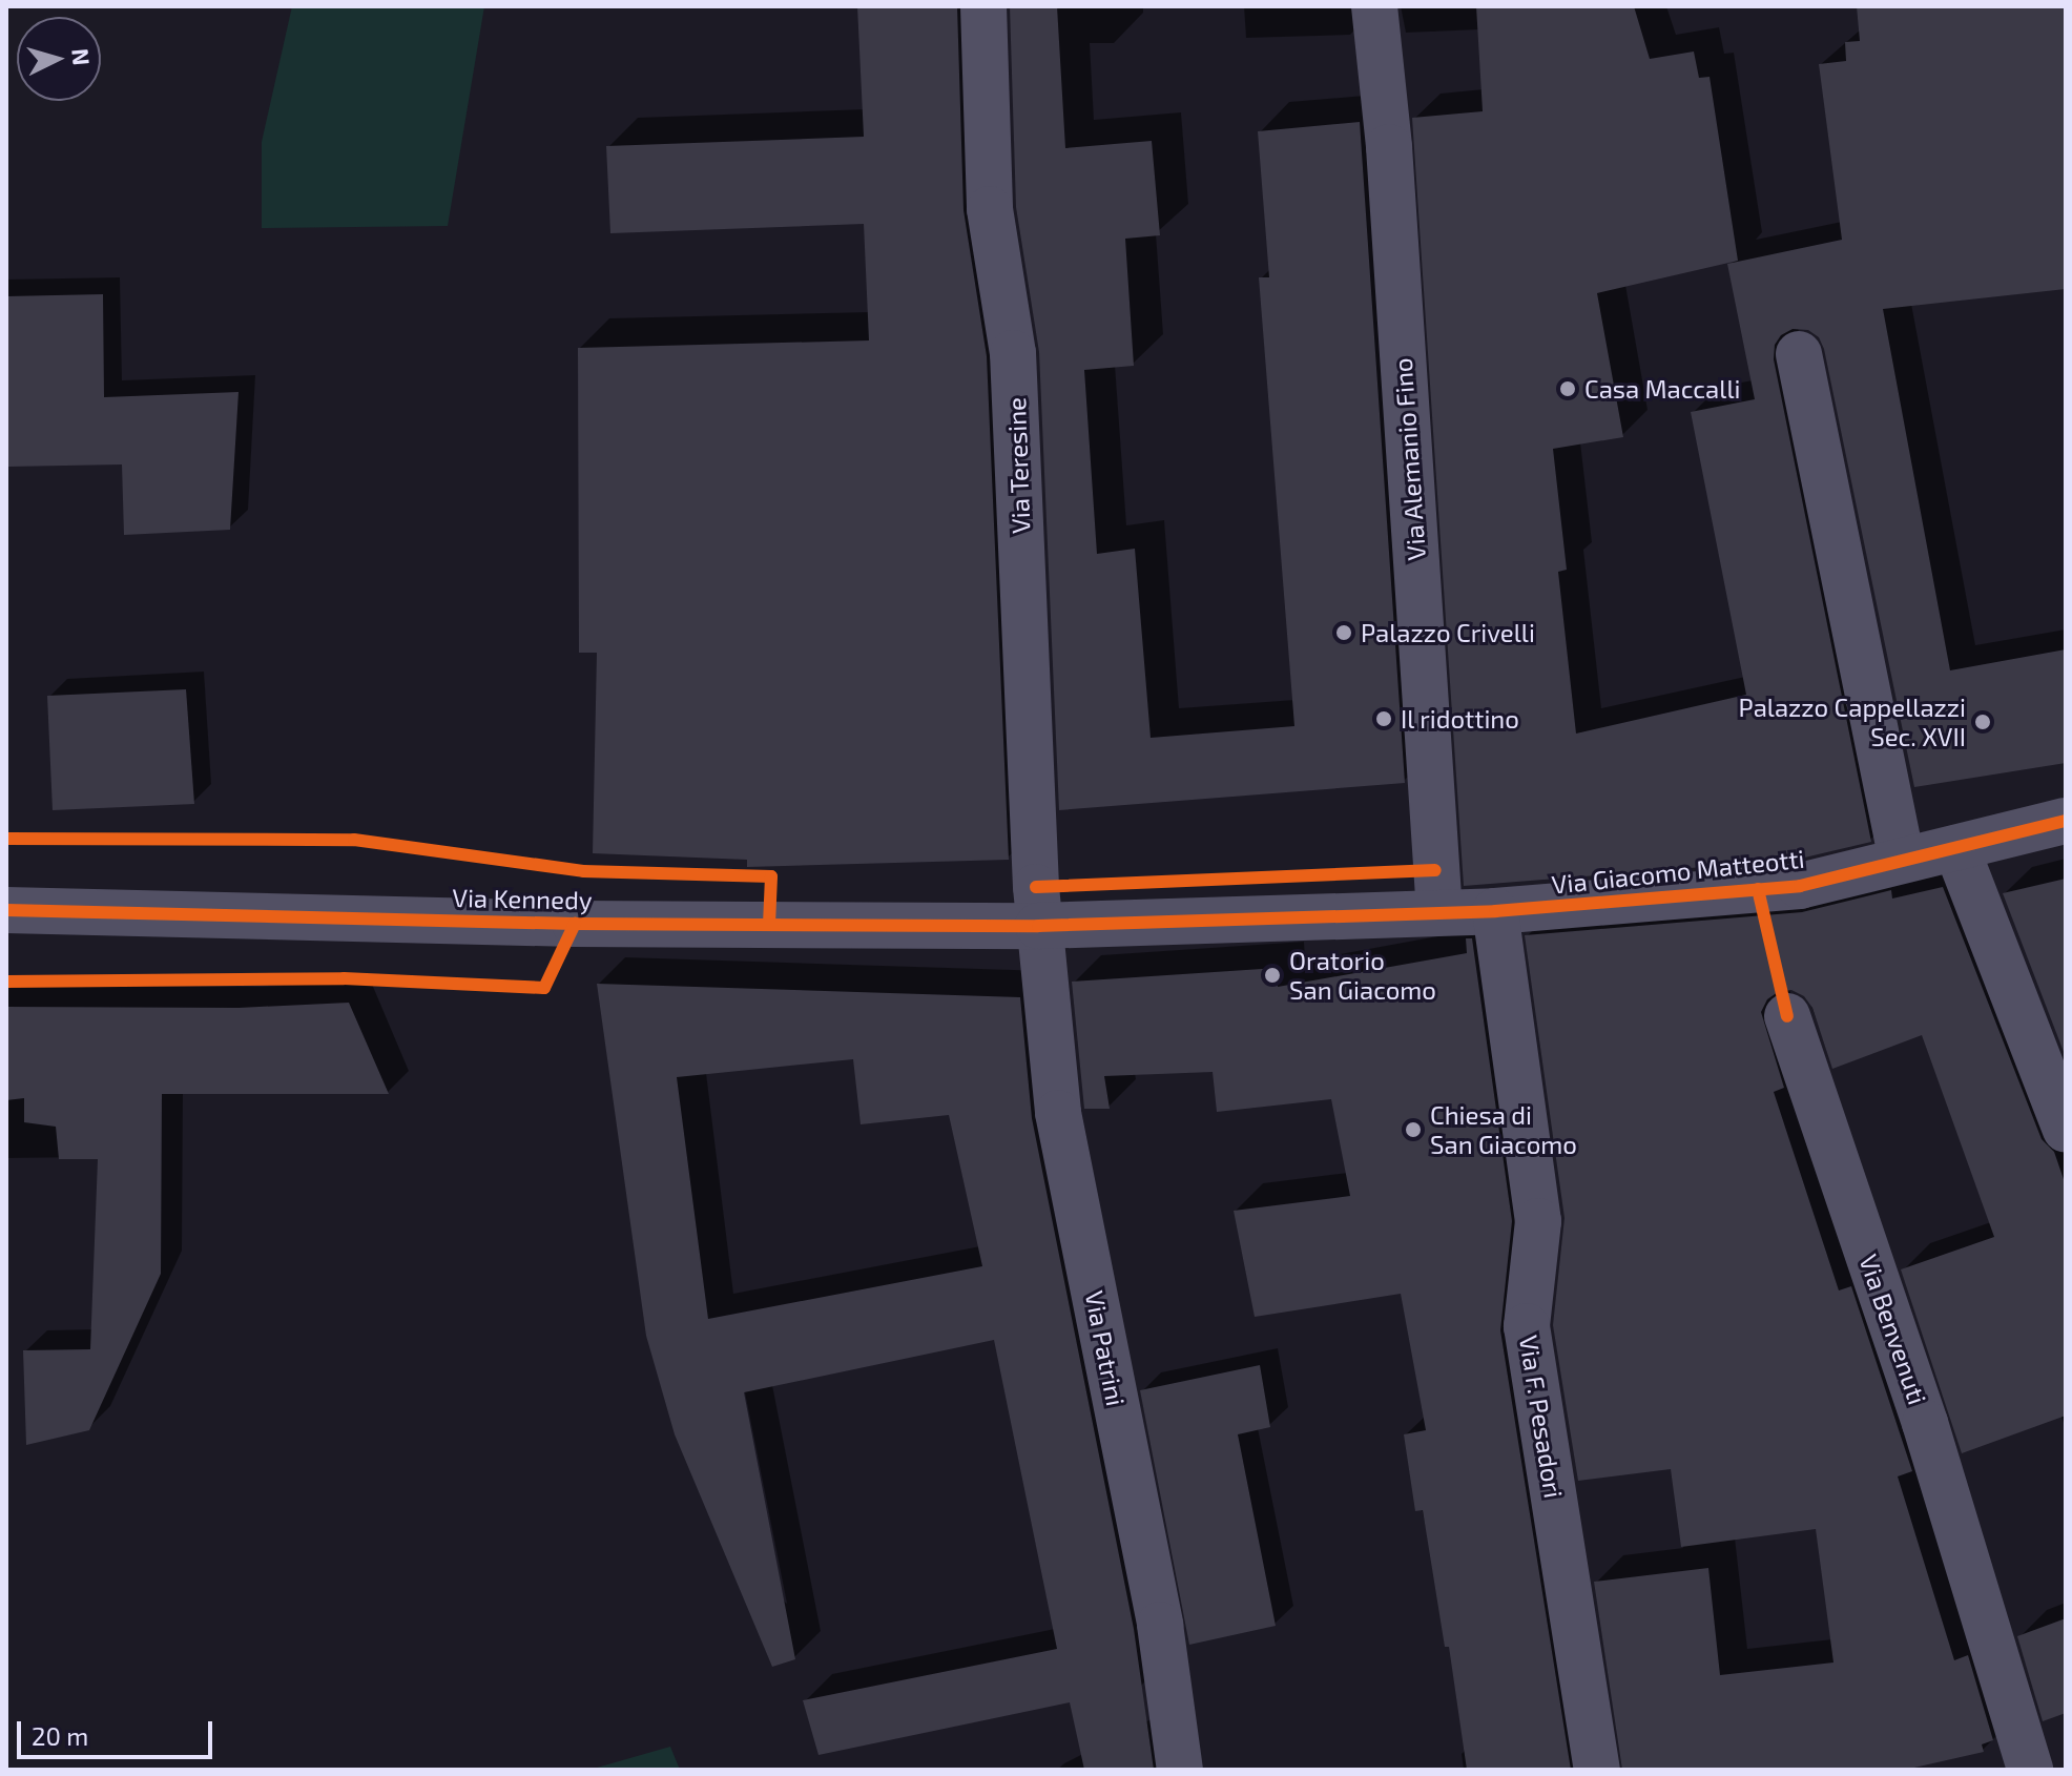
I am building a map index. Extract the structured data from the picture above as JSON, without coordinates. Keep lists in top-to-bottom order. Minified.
{"streets":{"street":["Via Alemanio Fino","Via Teresine","Via Giacomo Matteotti","Via Kennedy","Via Benvenuti","Via Patrini","Via F. Pesadori"]},"crossings":[["Via Alemanio Fino","Via Giacomo Matteotti"],["Via Alemanio Fino","Via Kennedy"],["Via Teresine","Via Kennedy"],["Via Teresine","Via Patrini"],["Via Giacomo Matteotti","Via Kennedy"],["Via Giacomo Matteotti","Via F. Pesadori"],["Via Kennedy","Via Patrini"]],"places":["Casa Maccalli","Palazzo Crivelli","Il ridottino","Palazzo Cappellazzi Sec. XVII","Oratorio San Giacomo","Chiesa di San Giacomo"],"scale_bar":"20 m","north":"right"}
